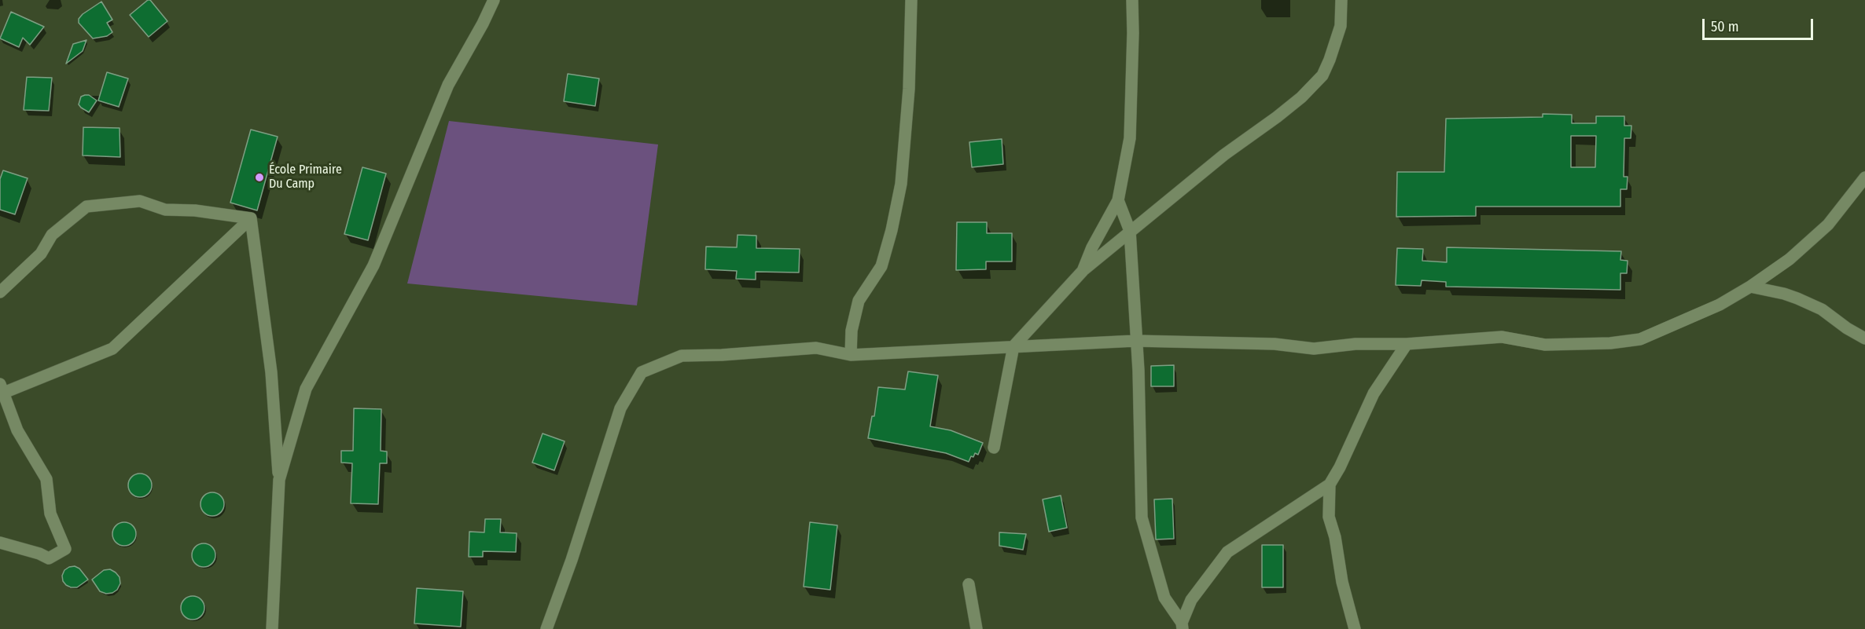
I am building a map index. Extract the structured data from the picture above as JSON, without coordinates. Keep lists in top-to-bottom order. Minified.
{"places":["École Primaire Du Camp"],"scale_bar":"50 m"}
